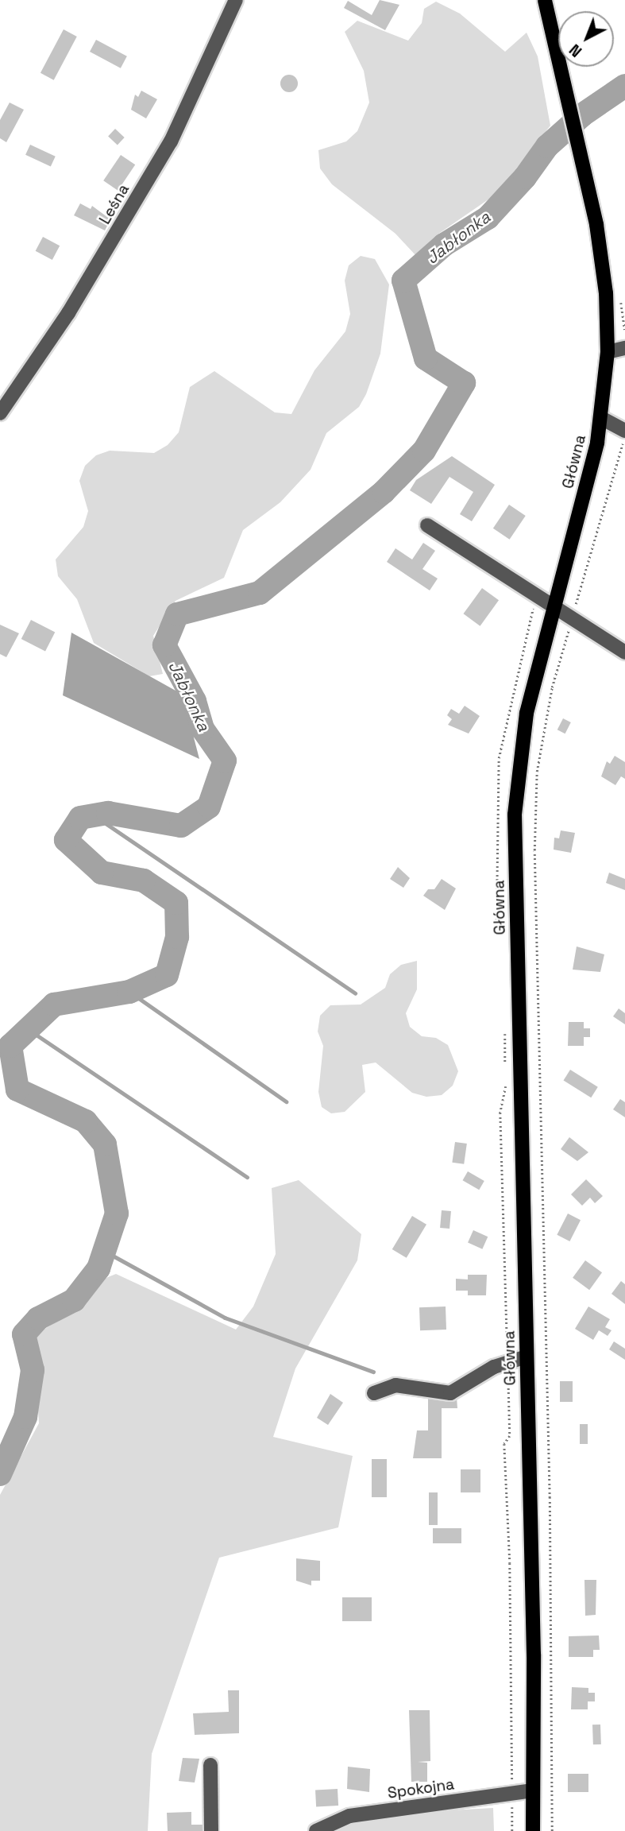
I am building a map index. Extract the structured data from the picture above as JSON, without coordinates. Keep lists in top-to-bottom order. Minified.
{"streets":{"main road":["Główna"],"street":["Leśna","Spokojna"]},"crossings":[["Główna","Spokojna"]],"water":["Jabłonka"],"north":"bottom left"}
